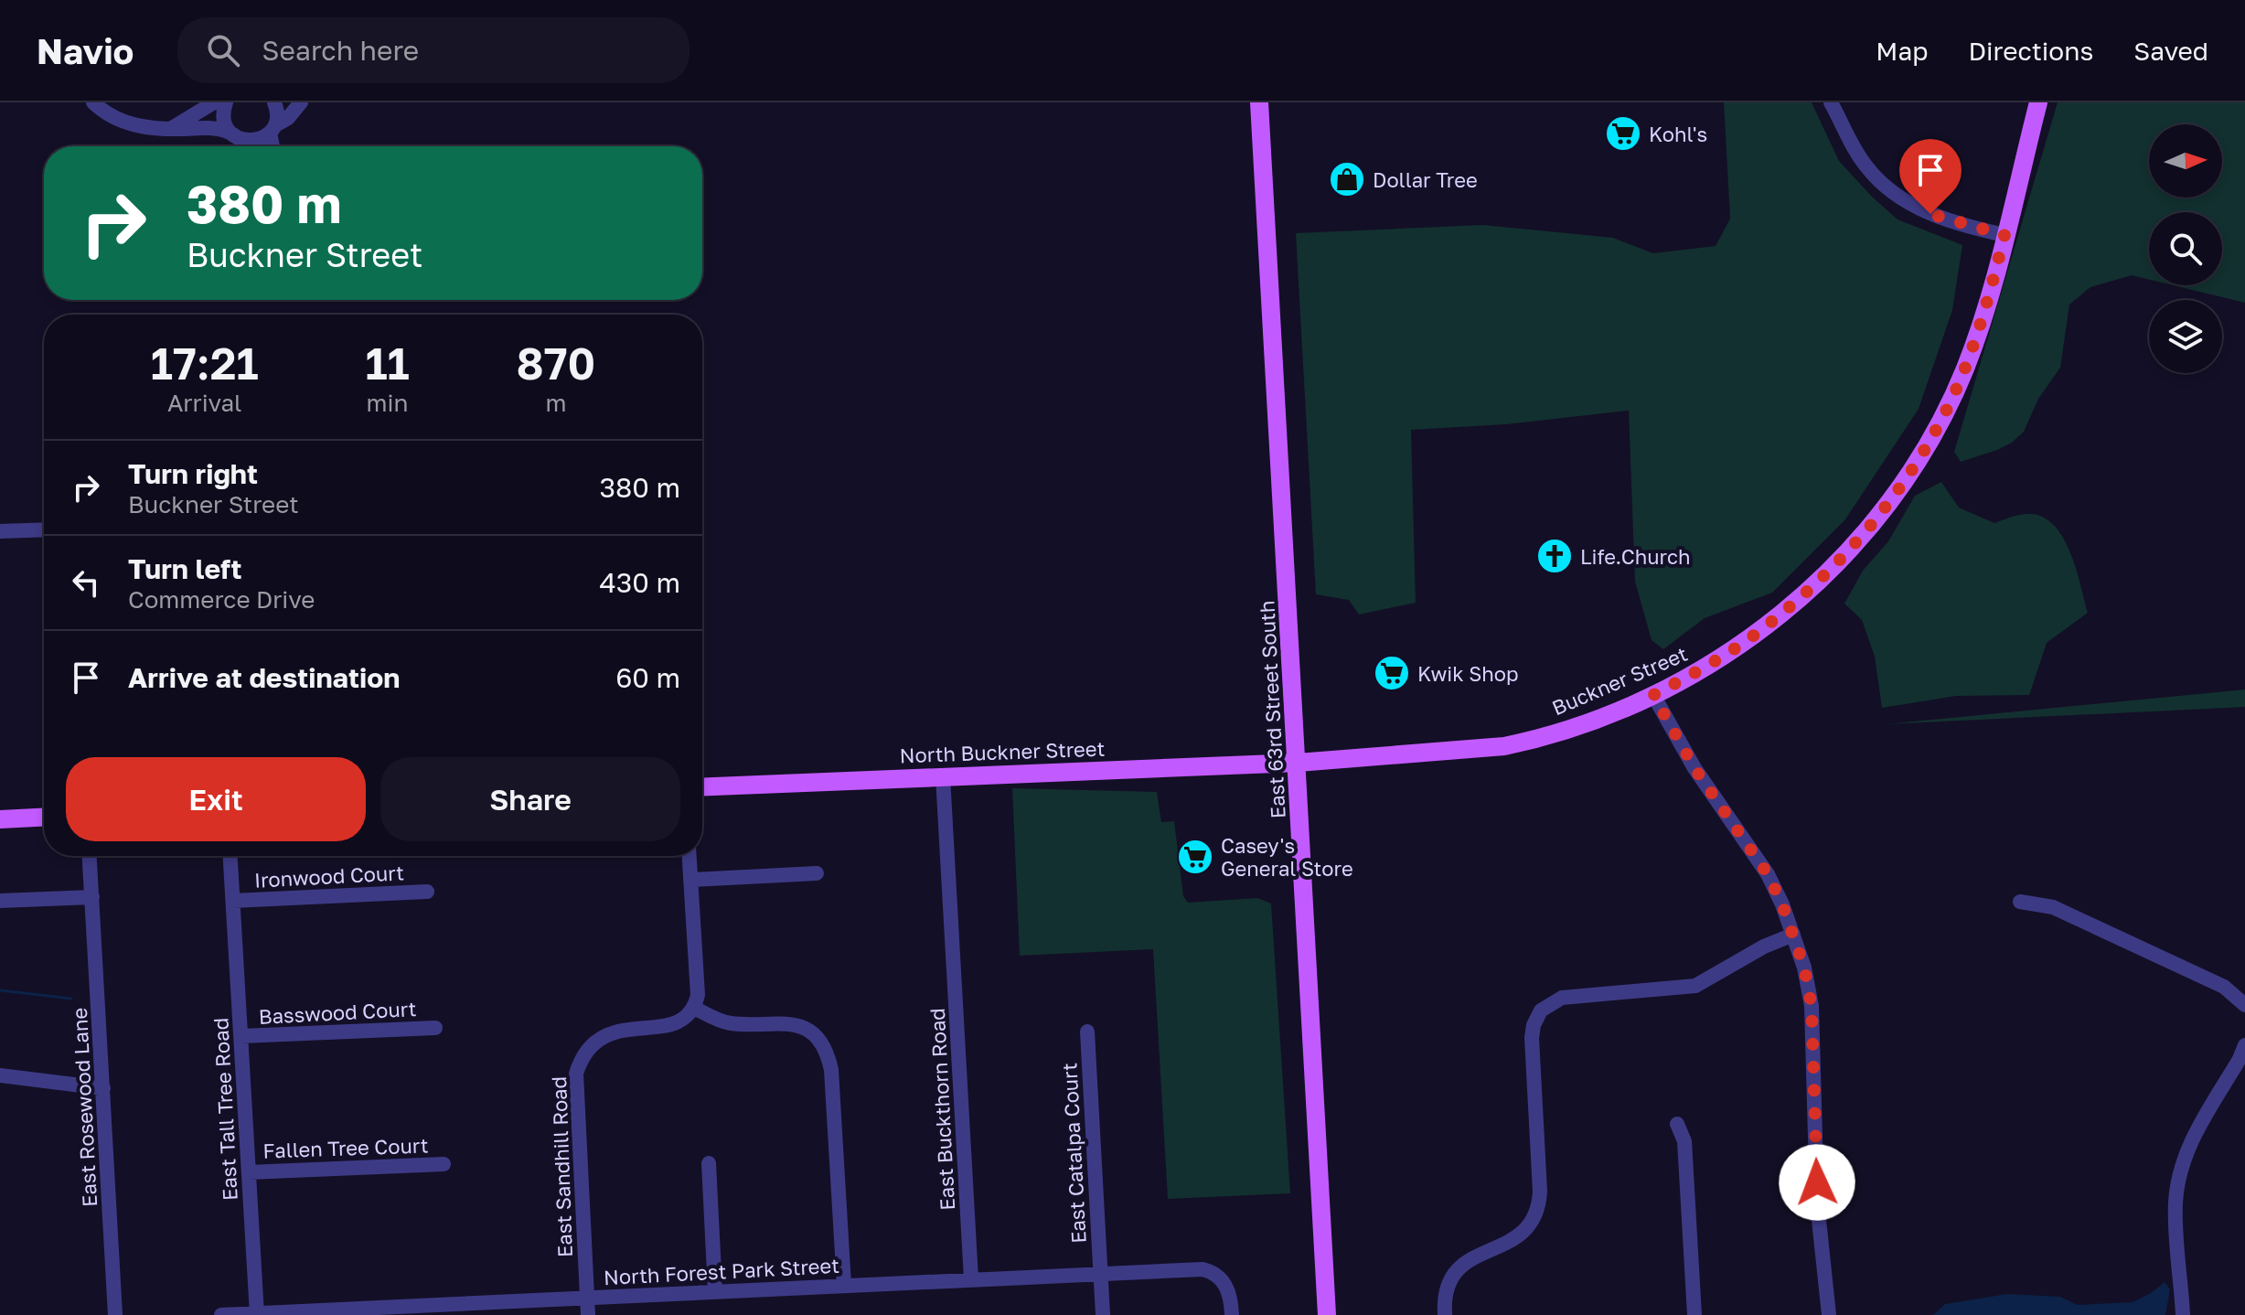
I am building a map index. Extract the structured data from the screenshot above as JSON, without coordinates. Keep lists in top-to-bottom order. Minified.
{"streets":{"main road":["Buckner Street","East 63rd Street South","North Buckner Street"],"street":["Ironwood Court","Basswood Court","East Rosewood Lane","East Tall Tree Road","East Buckthorn Road","Fallen Tree Court","East Catalpa Court","East Sandhill Road","North Forest Park Street"]},"crossings":[["Buckner Street","East 63rd Street South"],["Buckner Street","North Buckner Street"],["East 63rd Street South","North Buckner Street"],["North Buckner Street","East Buckthorn Road"],["Ironwood Court","East Tall Tree Road"],["Basswood Court","East Tall Tree Road"],["East Tall Tree Road","Fallen Tree Court"],["East Tall Tree Road","North Forest Park Street"],["East Buckthorn Road","North Forest Park Street"],["East Catalpa Court","North Forest Park Street"],["East Sandhill Road","North Forest Park Street"]],"places":{"supermarket":["Kohl's","Kwik Shop","Casey's General Store"],"shop":["Dollar Tree"],"church":["Life.Church"]},"north":"right","page":{"header":"Navio","search":"Search here","nav":["Map","Directions","Saved"],"turn":["380 m","Buckner Street"],"eta":["17:21","Arrival","11","min","870","m"],"list":[{"name":"Turn right","note":"Buckner Street","value":"380 m"},{"name":"Turn left","note":"Commerce Drive","value":"430 m"},{"name":"Arrive at destination","value":"60 m"}],"buttons":["Exit","Share"]}}
